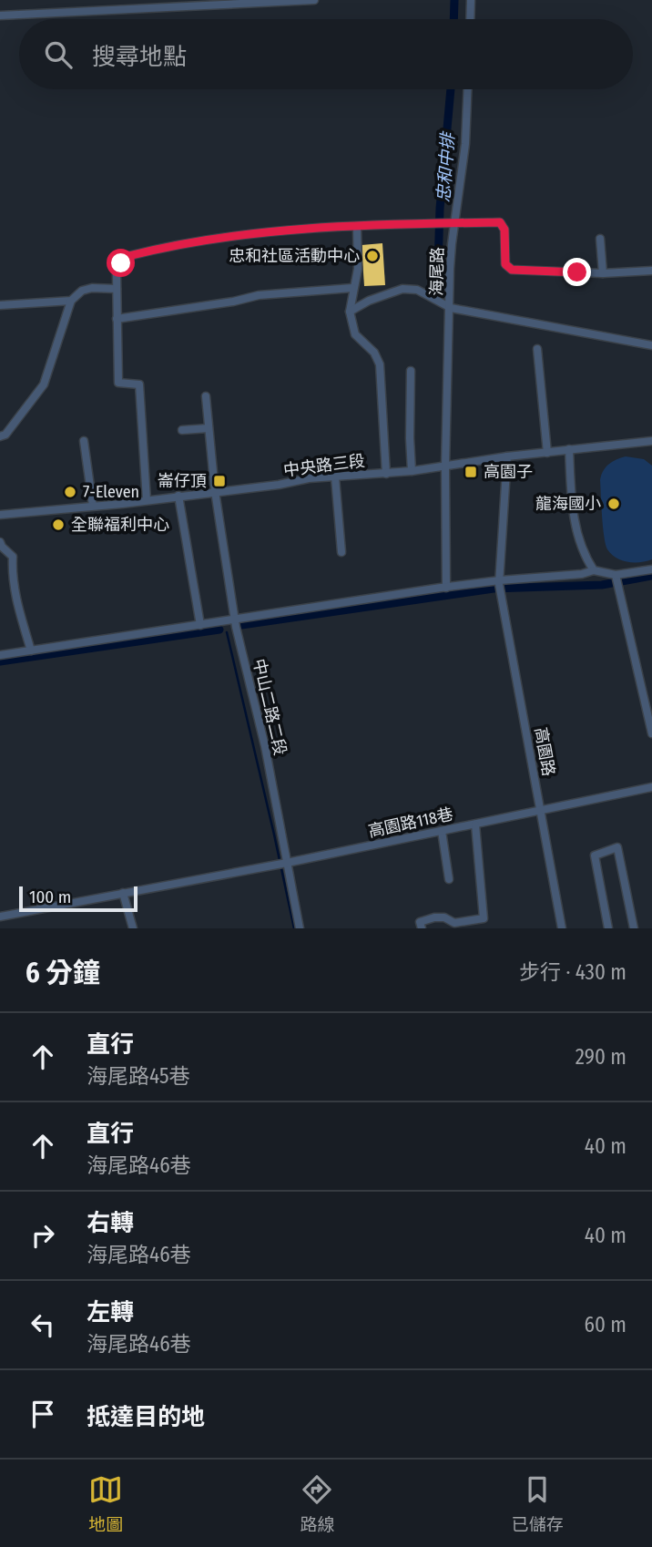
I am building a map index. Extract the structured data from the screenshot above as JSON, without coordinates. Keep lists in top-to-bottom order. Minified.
{"streets":{"street":["海尾路","中央路三段","中山二路二段","高園路","高園路118巷"]},"crossings":[["海尾路","中央路三段"],["中央路三段","中山二路二段"],["中央路三段","高園路"],["中山二路二段","高園路118巷"],["高園路","高園路118巷"]],"water":["忠和中排"],"places":{"other":["忠和社區活動中心","7-Eleven","龍海國小","全聯福利中心"],"transit":["高園子","崙仔頂"]},"scale_bar":"100 m","page":{"search":"搜尋地點","scale":"100 m","heading":["6 分鐘","步行 · 430 m"],"list":[["直行","海尾路45巷","290 m"],["直行","海尾路46巷","40 m"],["右轉","海尾路46巷","40 m"],["左轉","海尾路46巷","60 m"],"抵達目的地"],"nav":["地圖","路線","已儲存"]}}
